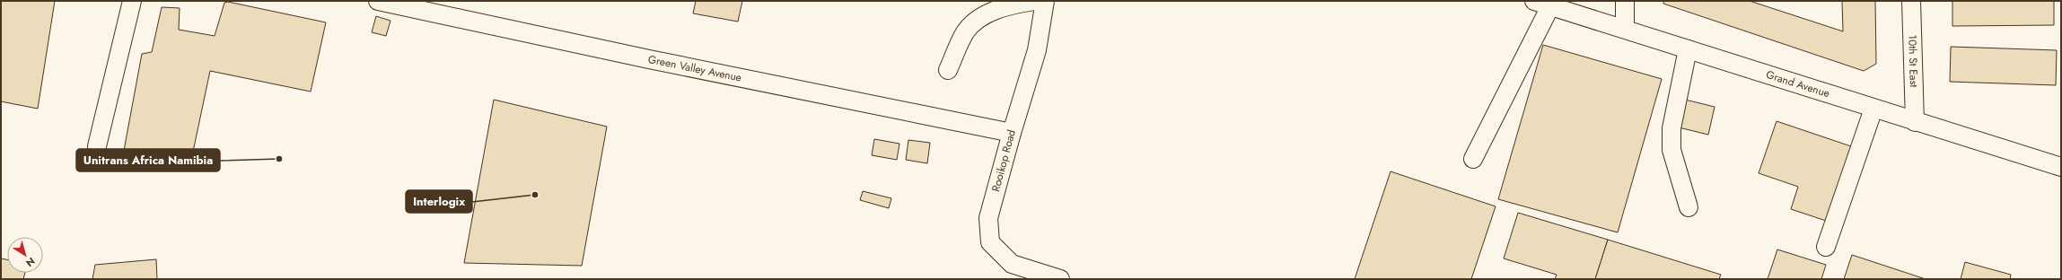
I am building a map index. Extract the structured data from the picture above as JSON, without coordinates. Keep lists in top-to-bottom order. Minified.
{"streets":{"street":["10th St East","Green Valley Avenue","Grand Avenue","Rooikop Road"]},"crossings":[["10th St East","Grand Avenue"],["Green Valley Avenue","Rooikop Road"]],"places":["Unitrans Africa Namibia","Interlogix"],"north":"bottom right"}
